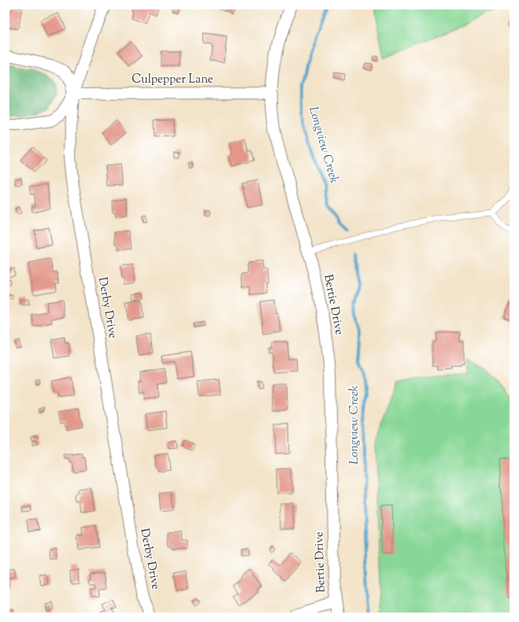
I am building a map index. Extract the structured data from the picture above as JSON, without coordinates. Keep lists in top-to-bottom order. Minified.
{"streets":{"street":["Culpepper Lane","Bertie Drive","Derby Drive"]},"crossings":[["Culpepper Lane","Bertie Drive"],["Culpepper Lane","Derby Drive"]],"water":["Longview Creek"]}
